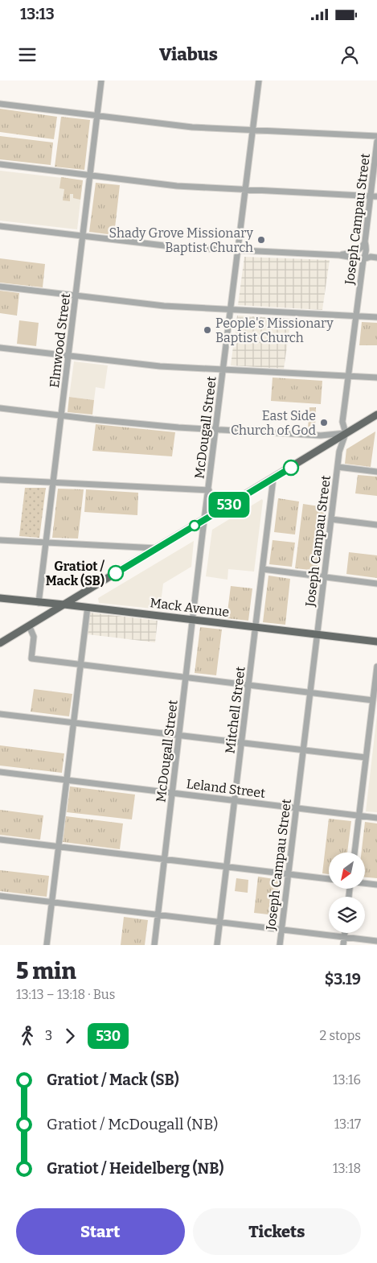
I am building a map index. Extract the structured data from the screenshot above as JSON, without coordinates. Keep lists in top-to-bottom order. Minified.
{"streets":{"main road":["Mack Avenue"],"street":["Joseph Campau Street","Elmwood Street","McDougall Street","Mitchell Street","Leland Street"]},"crossings":[["Joseph Campau Street","Mack Avenue"],["Joseph Campau Street","Leland Street"],["Elmwood Street","Mack Avenue"],["McDougall Street","Mack Avenue"],["McDougall Street","Leland Street"],["Mack Avenue","Mitchell Street"],["Mitchell Street","Leland Street"]],"places":["Shady Grove Missionary Baptist Church","People's Missionary Baptist Church","East Side Church of God","Gratiot / Mack (SB)"],"lines":["bus line 530"],"north":"bottom left","page":{"status":"13:13","header":"Viabus","on_map":"530","heading":["5 min","13:13 – 13:18 · Bus","$3.19"],"legs":["3","530","2 stops"],"list":[{"name":"Gratiot / Mack (SB)","value":"13:16"},{"name":"Gratiot / McDougall (NB)","value":"13:17"},{"name":"Gratiot / Heidelberg (NB)","value":"13:18"}],"buttons":["Start","Tickets"]}}
